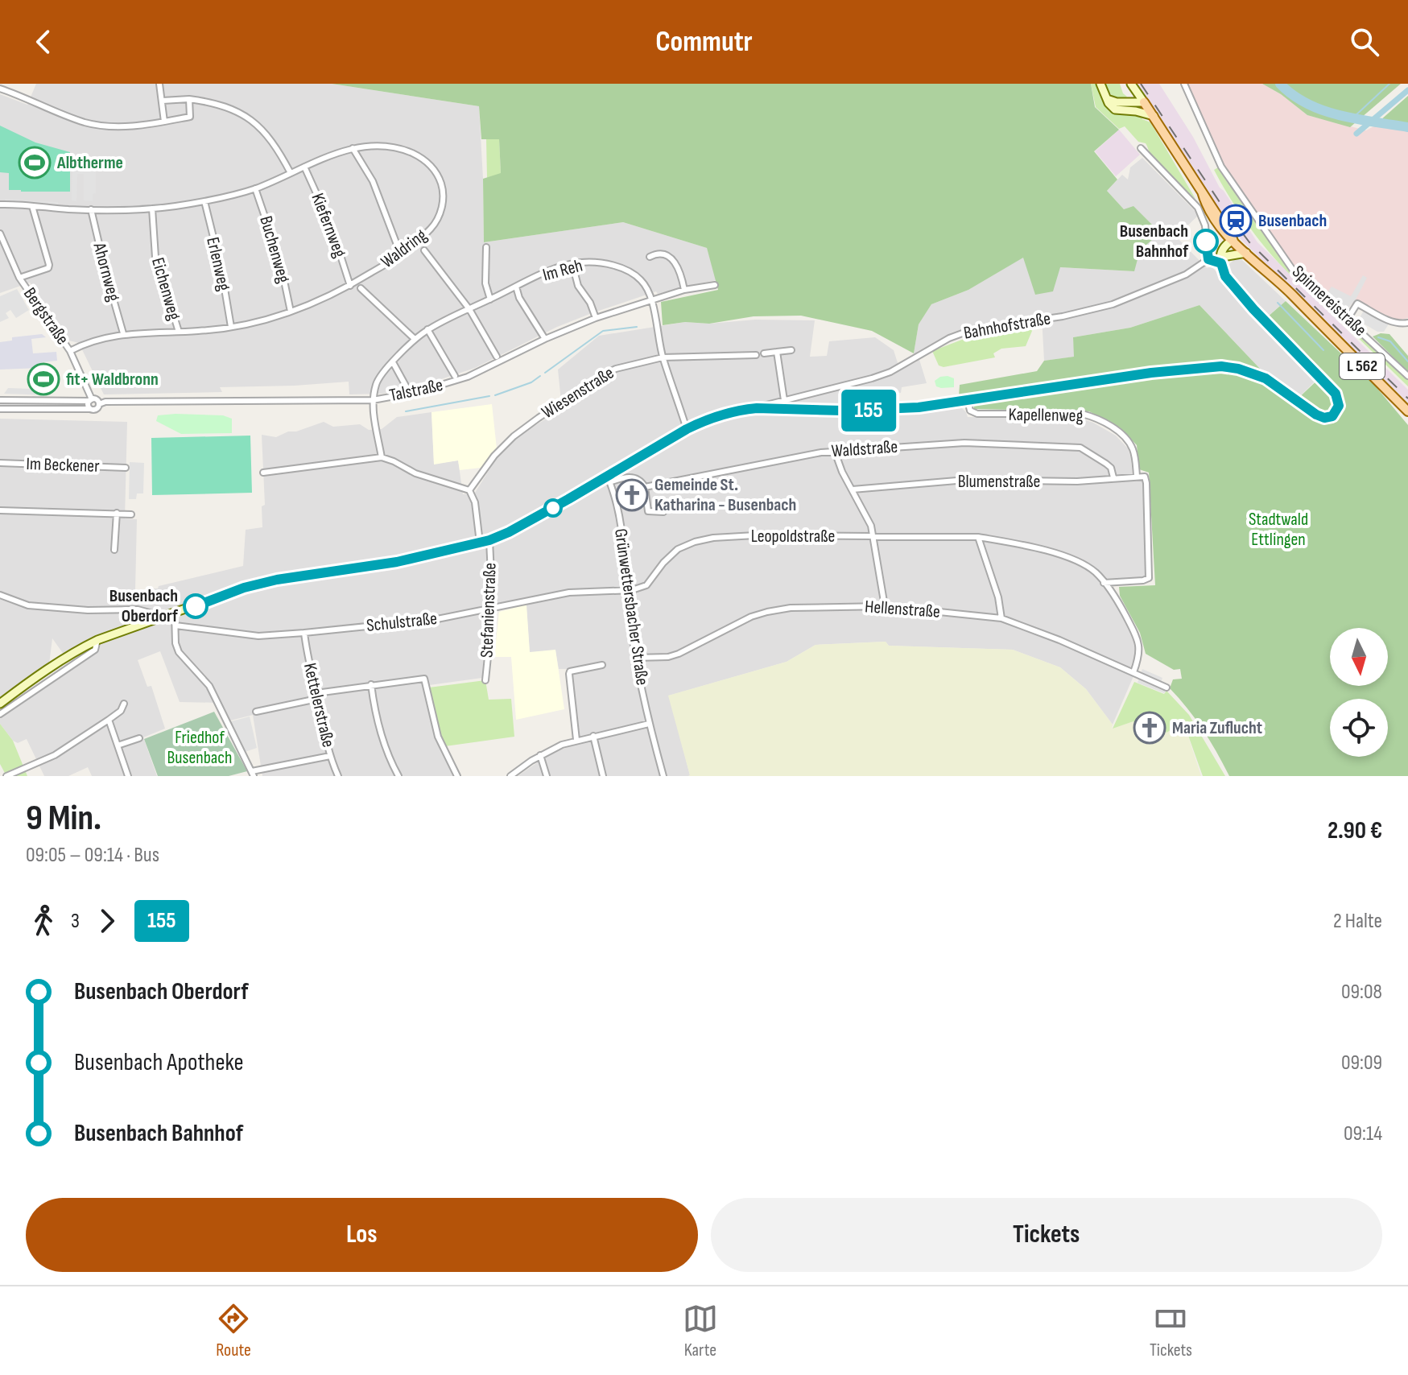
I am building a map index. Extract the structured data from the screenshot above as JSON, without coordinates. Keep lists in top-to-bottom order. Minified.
{"streets":{"main road":["L 562"],"street":["Kiefernweg","Waldring","Buchenweg","Erlenweg","Im Reh","Ahornweg","Eichenweg","Spinnereistraße","Bergstraße","Bahnhofstraße","Talstraße","Wiesenstraße","Kapellenweg","Waldstraße","Im Beckener","Blumenstraße","Leopoldstraße","Grünwettersbacher Straße","Hellenstraße","Stefanienstraße","Schulstraße","Kettelerstraße"]},"crossings":[["Kiefernweg","Waldring"],["Waldring","Buchenweg"],["Waldring","Erlenweg"],["Waldring","Ahornweg"],["Waldring","Eichenweg"],["Waldring","Bergstraße"],["Im Reh","Talstraße"],["Im Reh","Wiesenstraße"],["Kapellenweg","Blumenstraße"],["Waldstraße","Blumenstraße"],["Waldstraße","Grünwettersbacher Straße"],["Blumenstraße","Leopoldstraße"],["Leopoldstraße","Grünwettersbacher Straße"],["Leopoldstraße","Hellenstraße"],["Leopoldstraße","Schulstraße"],["Grünwettersbacher Straße","Hellenstraße"],["Grünwettersbacher Straße","Schulstraße"],["Stefanienstraße","Schulstraße"],["Schulstraße","Kettelerstraße"]],"parks":["Stadtwald Ettlingen","Friedhof Busenbach"],"places":{"sports":["Albtherme","fit+ Waldbronn"],"station":["Busenbach"],"other":["Busenbach Bahnhof","Busenbach Oberdorf"],"church":["Gemeinde St. Katharina - Busenbach","Maria Zuflucht"]},"lines":["bus line 155"],"north":"bottom","page":{"header":"Commutr","on_map":"155","heading":["9 Min.","09:05 – 09:14 · Bus","2.90 €"],"legs":["3","155","2 Halte"],"list":[{"name":"Busenbach Oberdorf","value":"09:08"},{"name":"Busenbach Apotheke","value":"09:09"},{"name":"Busenbach Bahnhof","value":"09:14"}],"buttons":["Los","Tickets"],"tabs":["Route","Karte","Tickets"]}}
